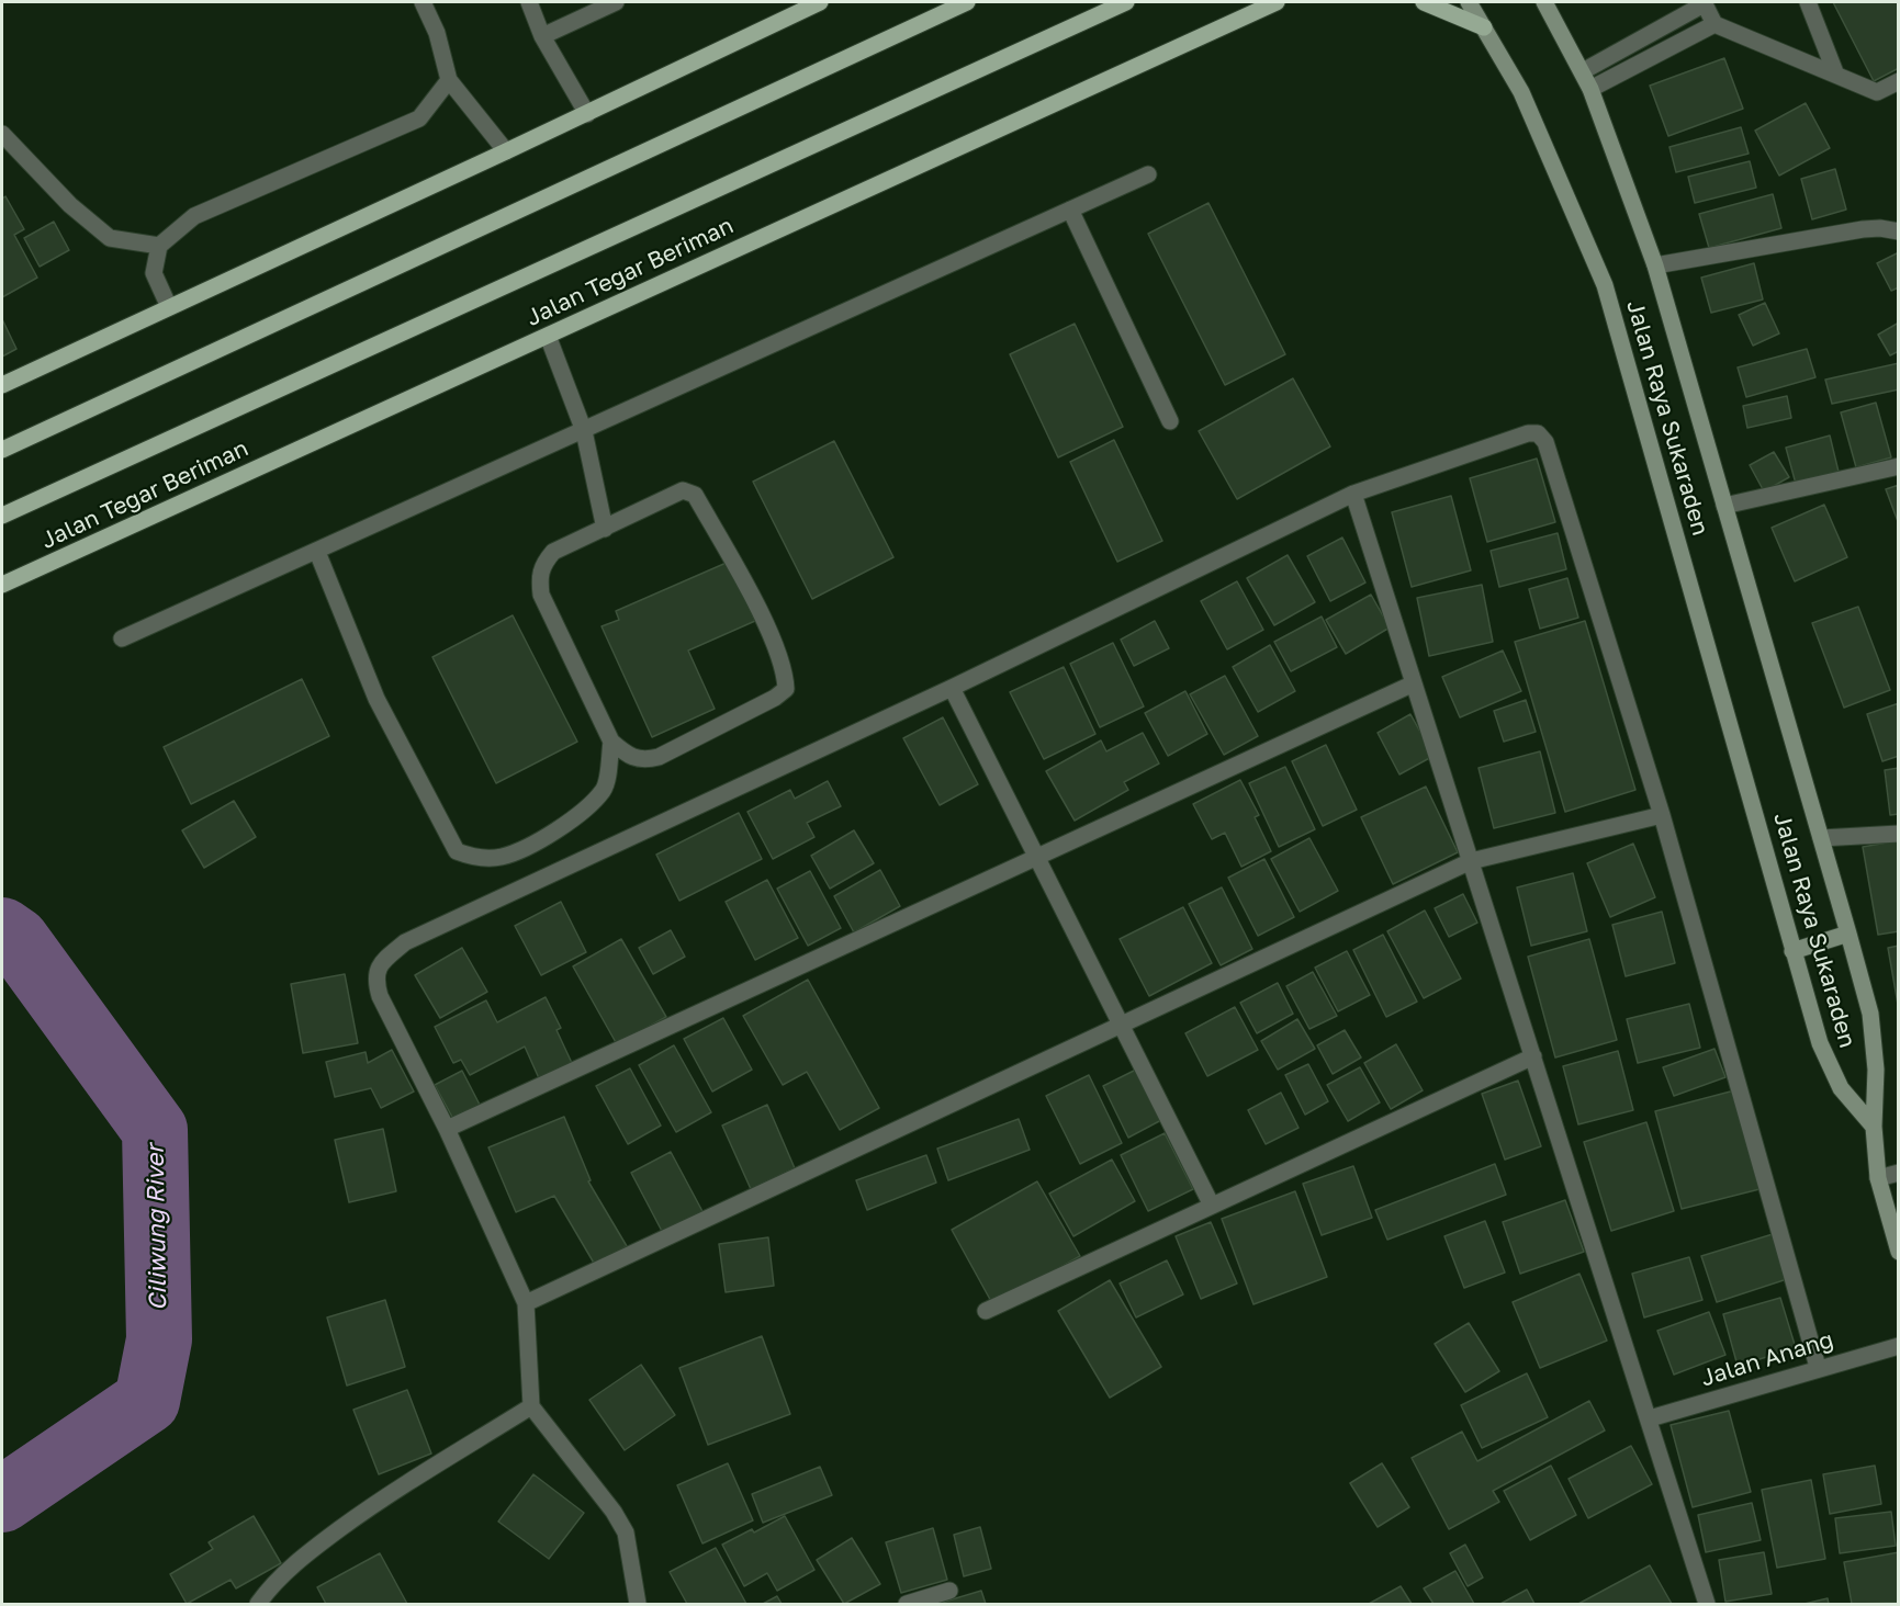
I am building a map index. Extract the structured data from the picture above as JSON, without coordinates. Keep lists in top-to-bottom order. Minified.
{"streets":{"main road":["Jalan Tegar Beriman","Jalan Raya Sukaraden"],"street":["Jalan Anang"]},"water":["Ciliwung River"]}
